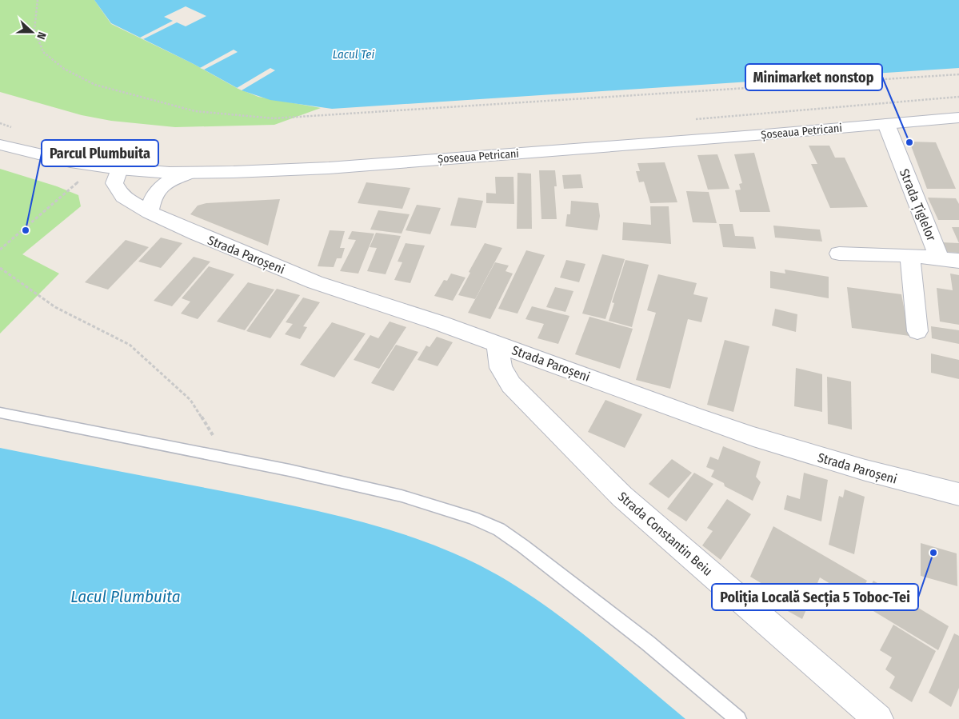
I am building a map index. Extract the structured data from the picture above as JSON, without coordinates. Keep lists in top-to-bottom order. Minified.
{"streets":{"street":["Șoseaua Petricani","Strada Țiglelor","Strada Paroșeni","Strada Constantin Beiu"]},"crossings":[["Șoseaua Petricani","Strada Țiglelor"],["Șoseaua Petricani","Strada Paroșeni"],["Strada Paroșeni","Strada Constantin Beiu"]],"water":["Lacul Tei","Lacul Plumbuita"],"places":["Minimarket nonstop","Parcul Plumbuita","Poliția Locală Secția 5 Toboc-Tei"],"north":"right"}
